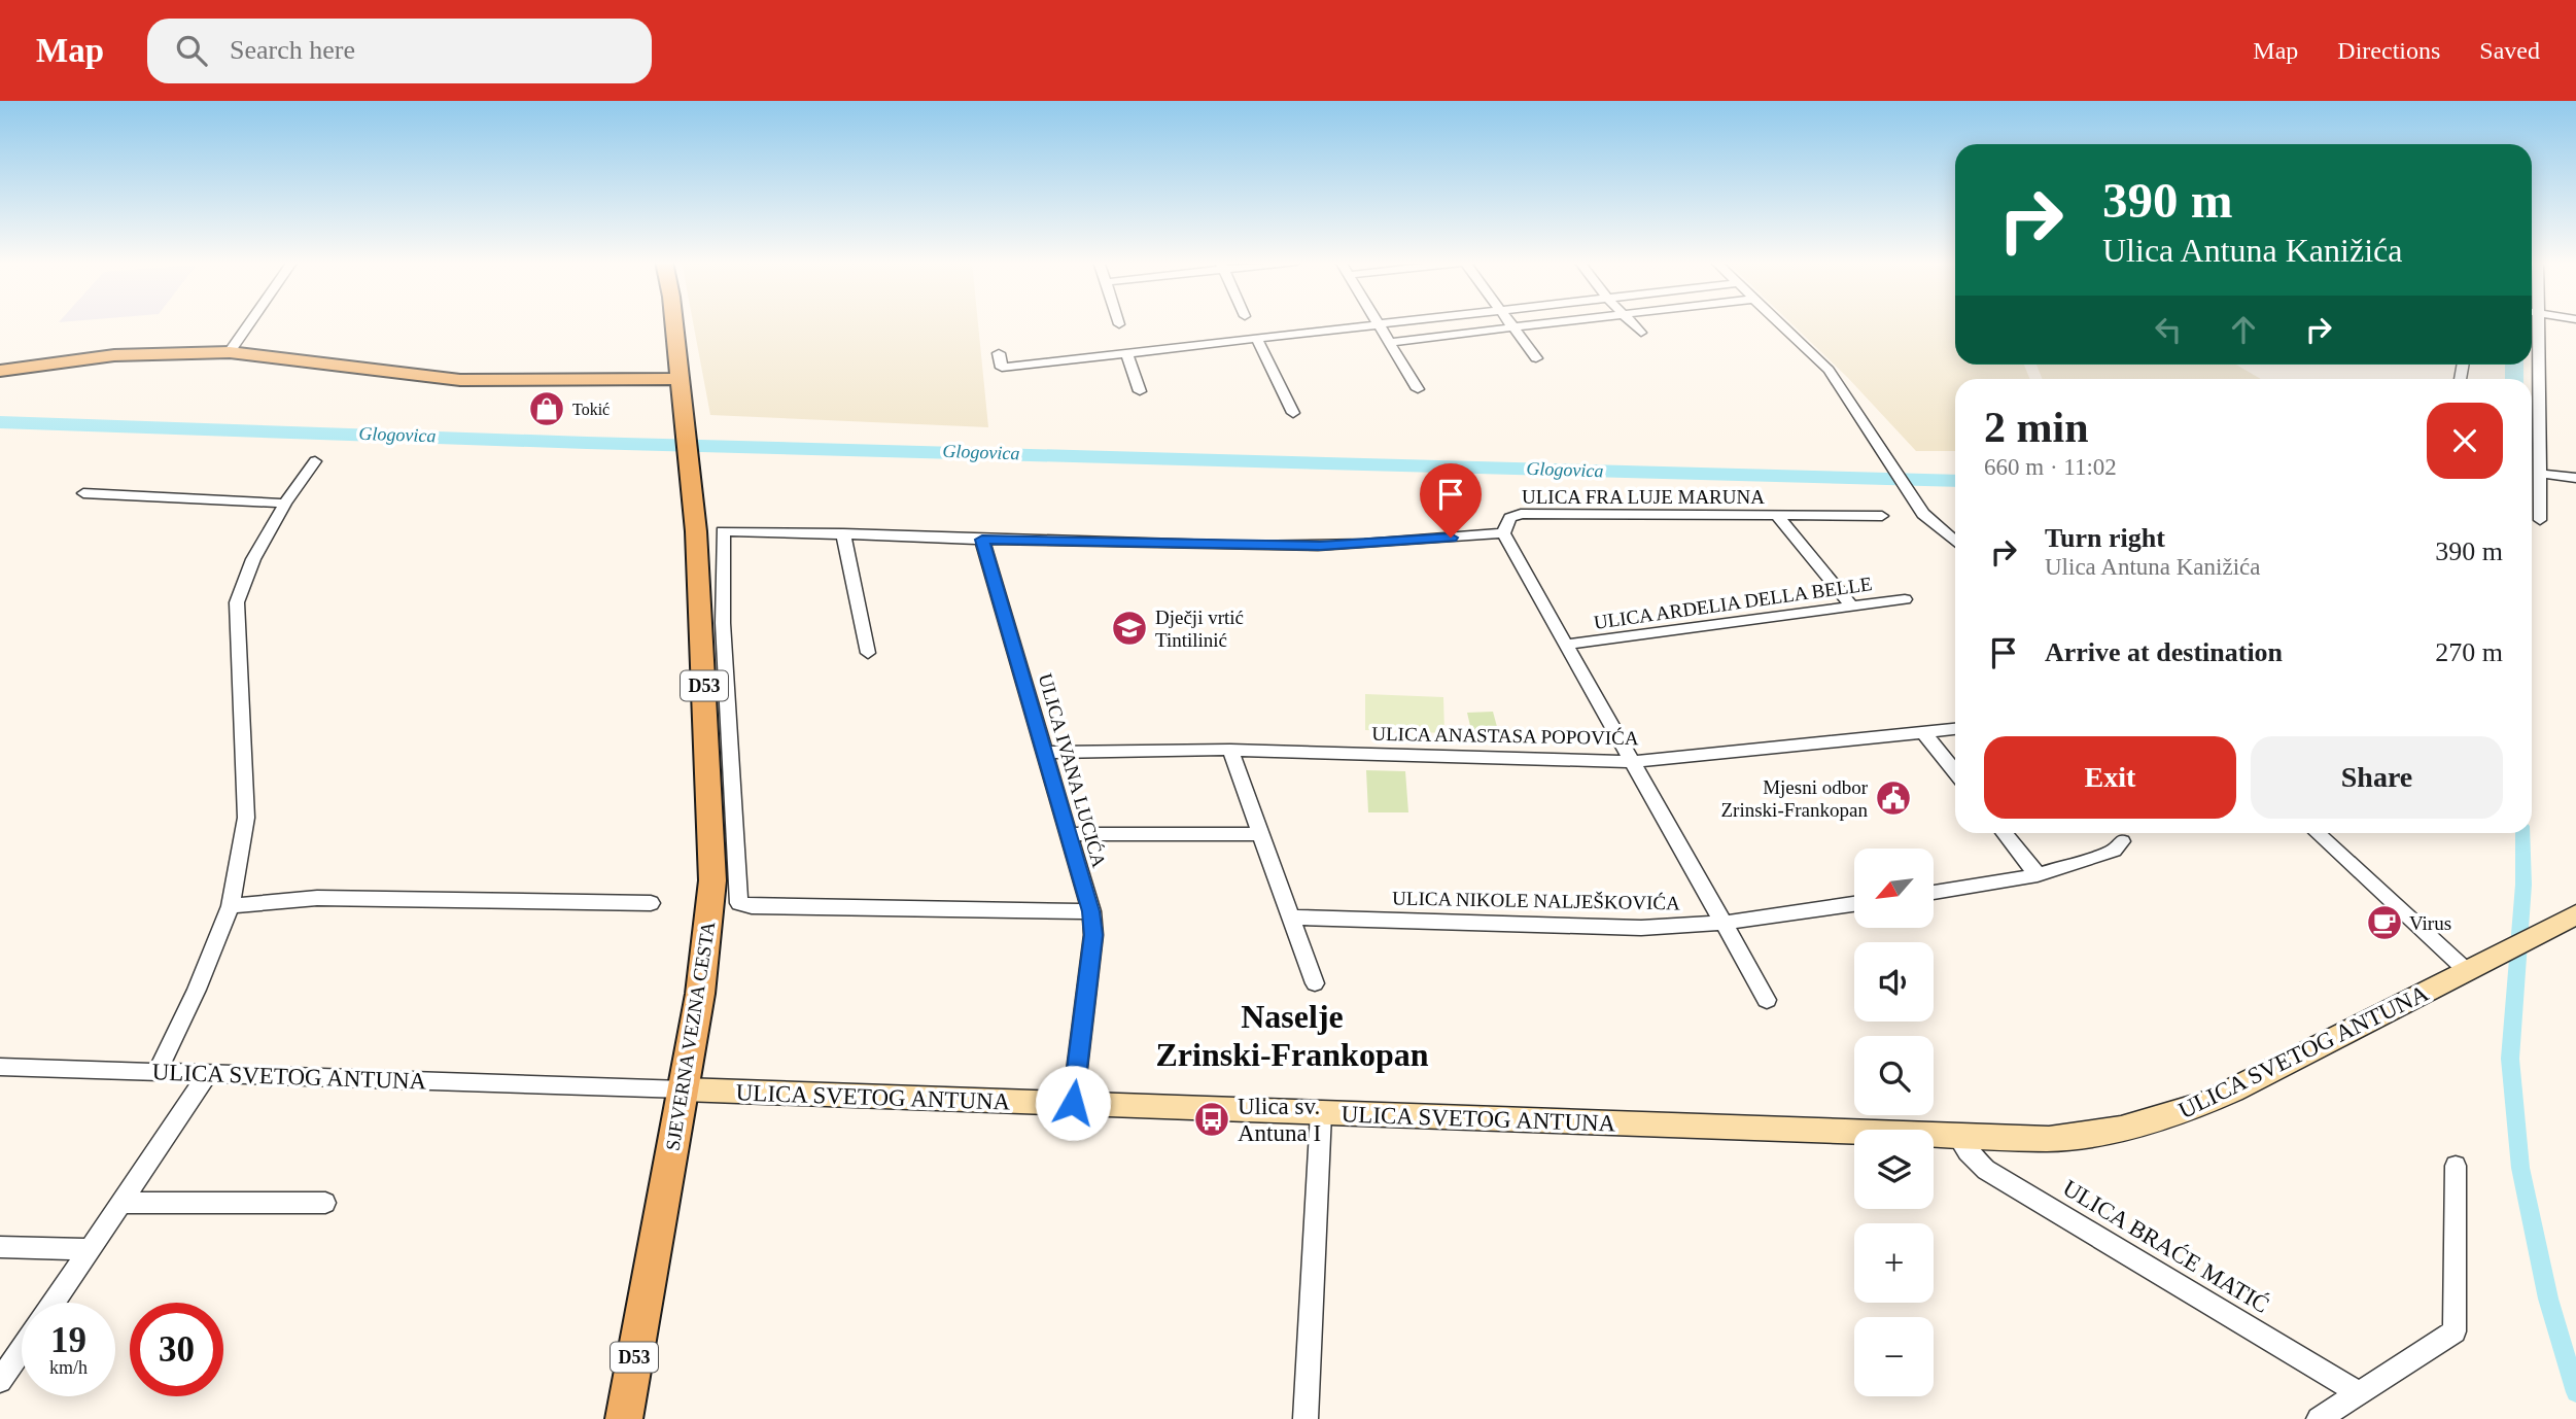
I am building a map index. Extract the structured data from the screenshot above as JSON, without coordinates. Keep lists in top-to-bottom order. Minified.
{"streets":{"main road":["D53","SJEVERNA VEZNA CESTA","ULICA SVETOG ANTUNA"],"street":["ULICA FRA LUJE MARUNA","ULICA ARDELIA DELLA BELLE","ULICA ANASTASA POPOVIĆA","ULICA IVANA LUCIĆA","ULICA NIKOLE NALJEŠKOVIĆA","ULICA BRAĆE MATIĆ"]},"crossings":[["ULICA FRA LUJE MARUNA","ULICA ARDELIA DELLA BELLE"],["ULICA FRA LUJE MARUNA","ULICA IVANA LUCIĆA"],["ULICA FRA LUJE MARUNA","SJEVERNA VEZNA CESTA"],["ULICA ANASTASA POPOVIĆA","ULICA IVANA LUCIĆA"],["ULICA IVANA LUCIĆA","ULICA SVETOG ANTUNA"],["SJEVERNA VEZNA CESTA","ULICA SVETOG ANTUNA"],["ULICA SVETOG ANTUNA","ULICA BRAĆE MATIĆ"]],"districts":["Naselje Zrinski-Frankopan"],"water":["Glogovica"],"places":{"shop":["Tokić"],"school or university":["Dječji vrtić Tintilinić"],"public building":["Mjesni odbor Zrinski-Frankopan"],"cafe":["Virus"],"bus stop":["Ulica sv. Antuna I"]},"north":"bottom left","page":{"header":"Map","search":"Search here","nav":["Map","Directions","Saved"],"turn":["390 m","Ulica Antuna Kanižića"],"heading":["2 min","660 m · 11:02"],"list":[{"name":"Turn right","note":"Ulica Antuna Kanižića","value":"390 m"},{"name":"Arrive at destination","value":"270 m"}],"buttons":["Exit","Share"],"map_buttons":["+","−"],"speed":"19 km/h","limit":"30"}}
